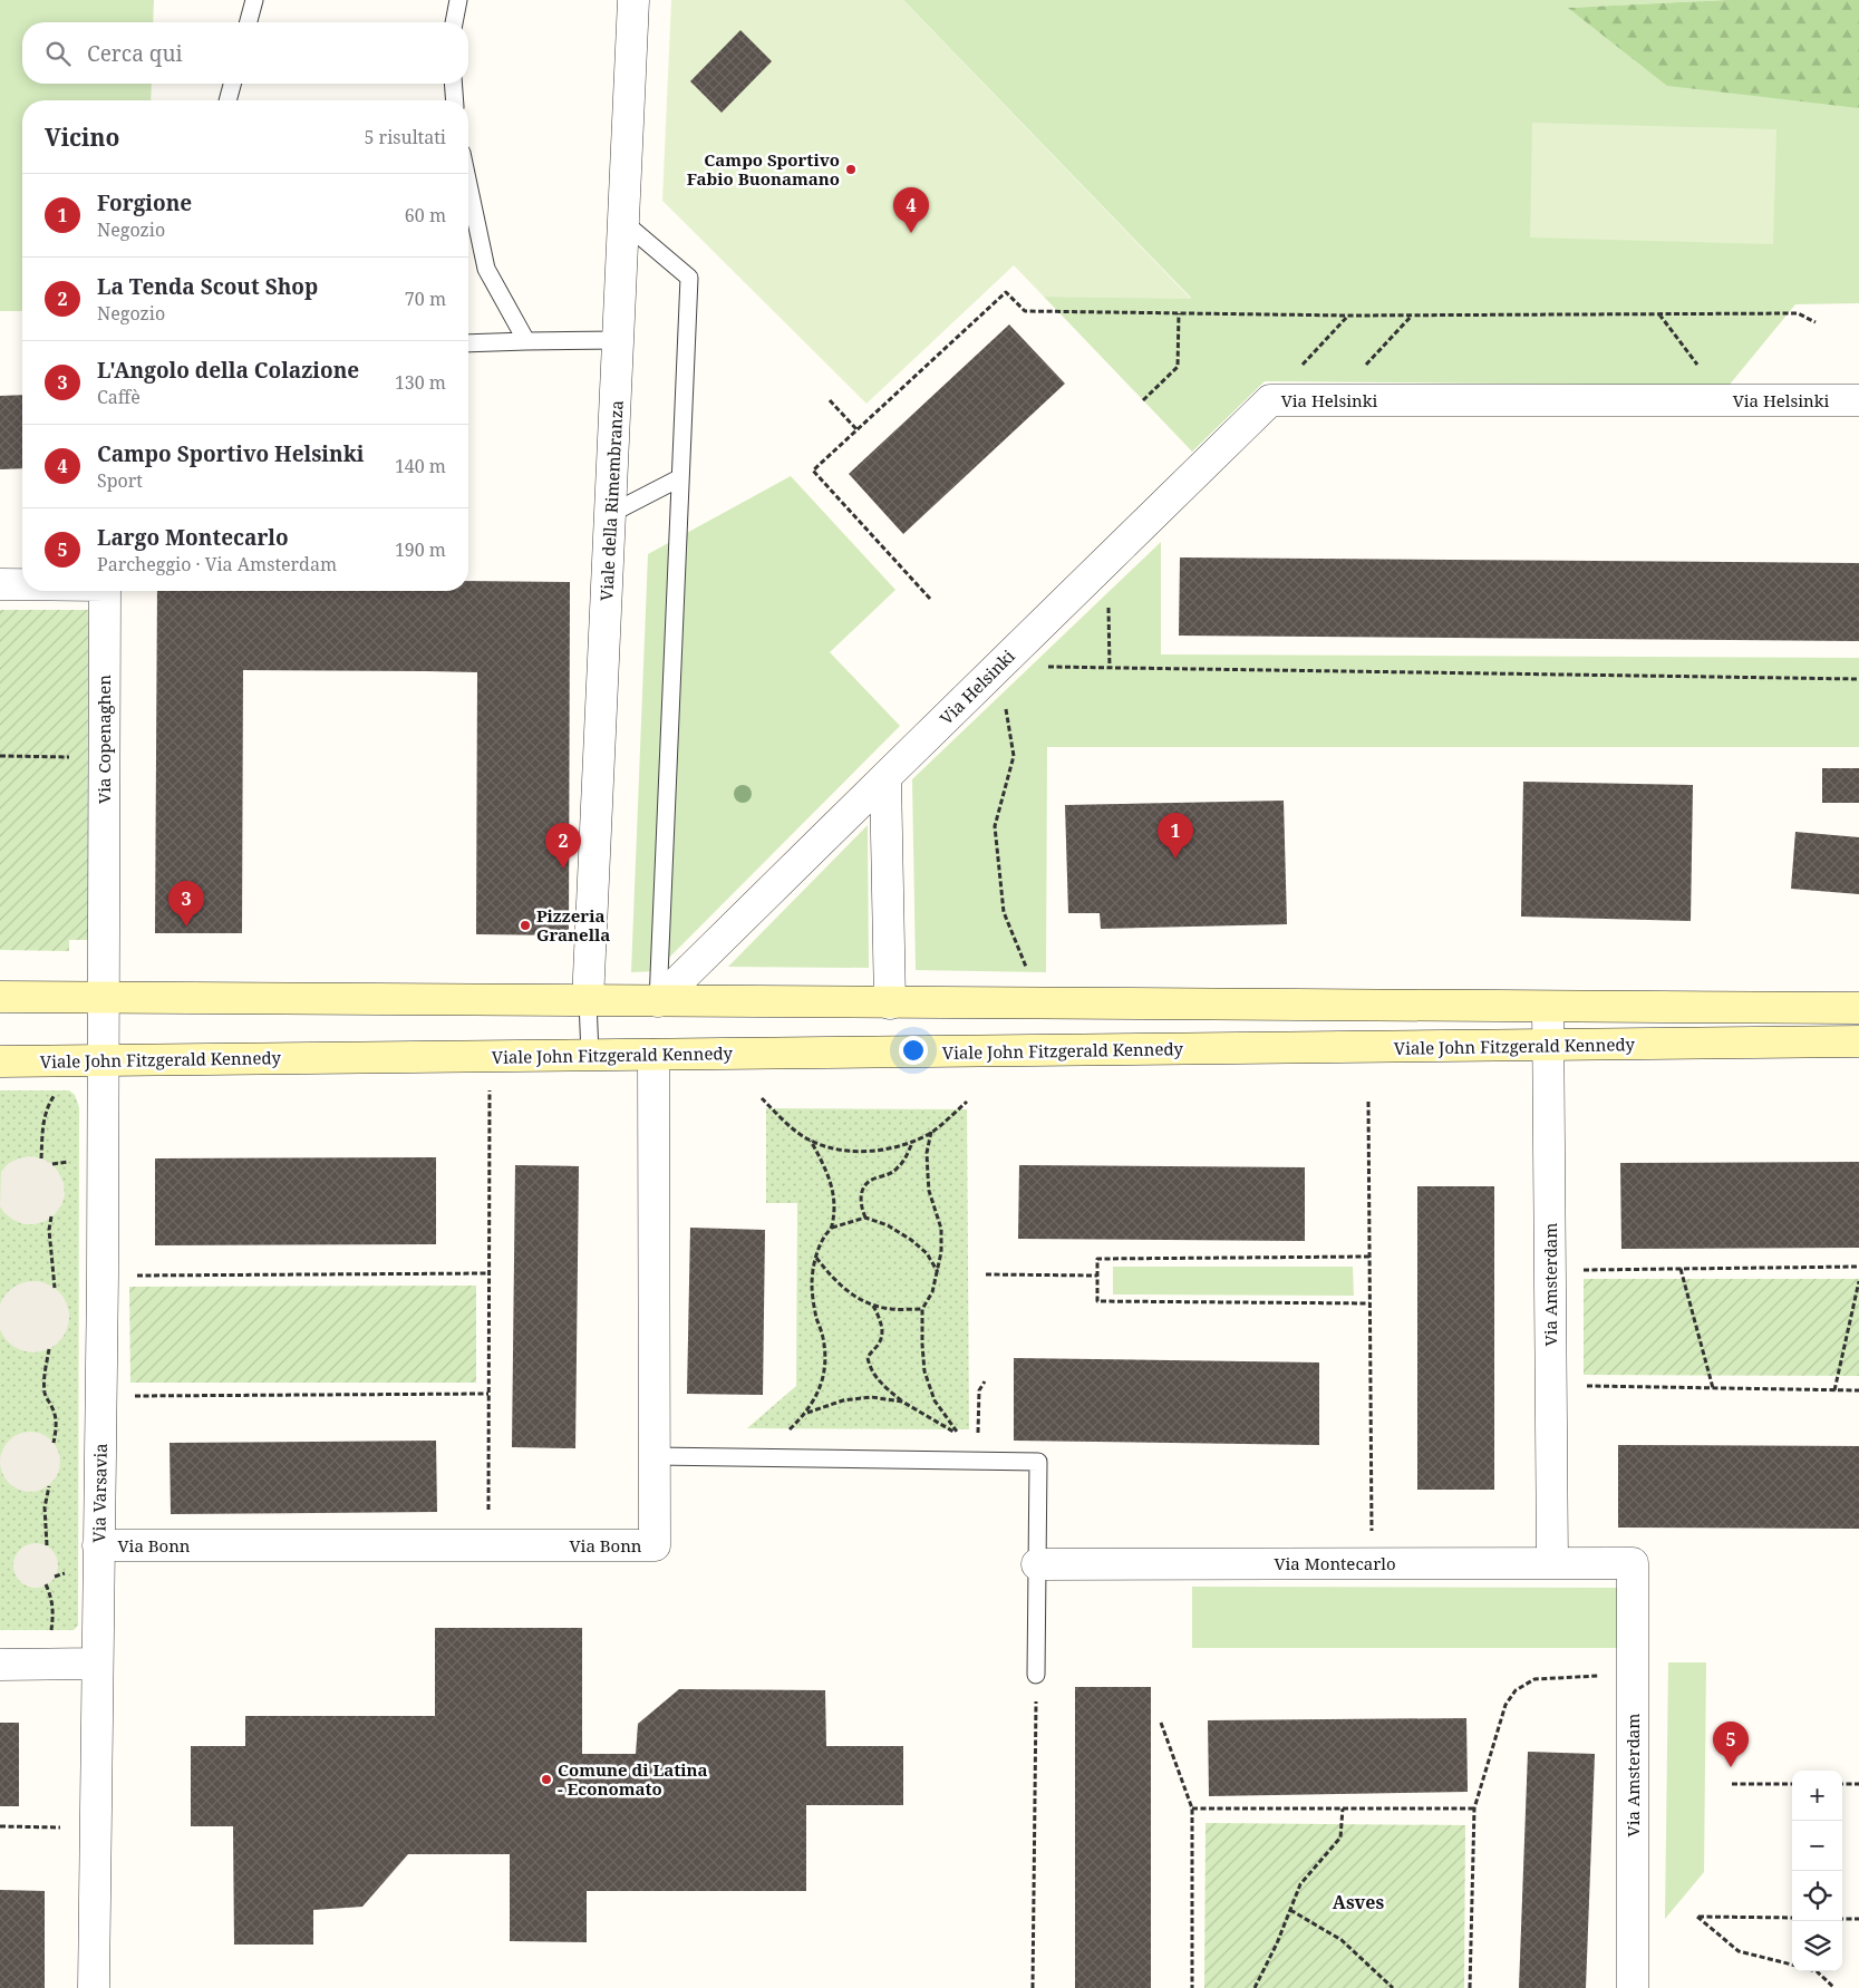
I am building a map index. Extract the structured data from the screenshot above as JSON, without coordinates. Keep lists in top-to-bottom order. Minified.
{"streets":{"street":["Via Helsinki","Viale della Rimembranza","Via Copenaghen","Viale John Fitzgerald Kennedy","Via Amsterdam","Via Varsavia","Via Bonn","Via Montecarlo"]},"crossings":[["Via Copenaghen","Via Varsavia"],["Viale John Fitzgerald Kennedy","Via Amsterdam"],["Viale John Fitzgerald Kennedy","Via Varsavia"],["Viale John Fitzgerald Kennedy","Via Bonn"],["Via Amsterdam","Via Montecarlo"],["Via Varsavia","Via Bonn"]],"districts":["Asves"],"places":["Campo Sportivo Fabio Buonamano","Pizzeria Granella","Comune di Latina - Economato"],"page":{"search":"Cerca qui","heading":["Vicino","5 risultati"],"list":[{"mark":"1","name":"Forgione","note":"Negozio","value":"60 m"},{"mark":"2","name":"La Tenda Scout Shop","note":"Negozio","value":"70 m"},{"mark":"3","name":"L'Angolo della Colazione","note":"Caffè","value":"130 m"},{"mark":"4","name":"Campo Sportivo Helsinki","note":"Sport","value":"140 m"},{"mark":"5","name":"Largo Montecarlo","note":"Parcheggio · Via Amsterdam","value":"190 m"}],"pins":["4","1","2","3","5"],"map_buttons":["+","−"]}}
